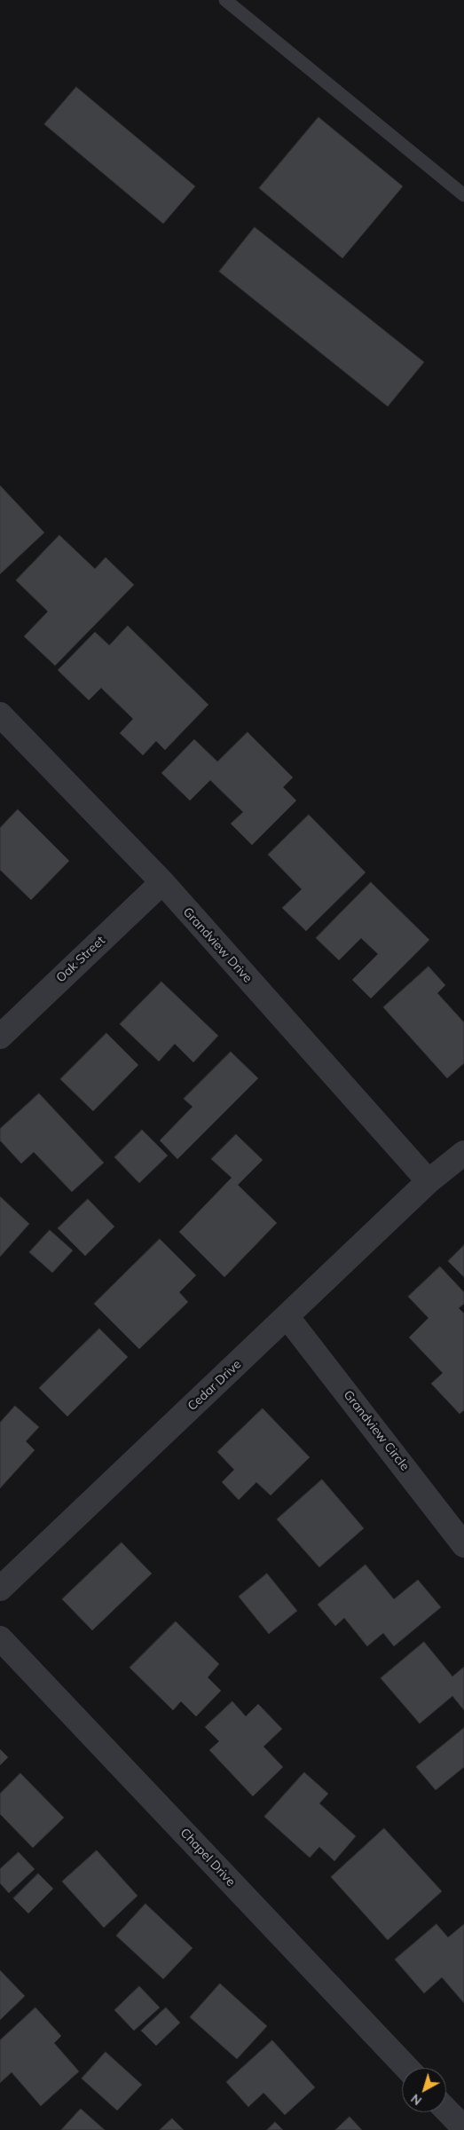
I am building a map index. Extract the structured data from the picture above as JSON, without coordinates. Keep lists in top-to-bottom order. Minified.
{"streets":{"street":["Grandview Drive","Oak Street","Cedar Drive","Grandview Circle","Chapel Drive"]},"crossings":[["Grandview Drive","Oak Street"],["Grandview Drive","Cedar Drive"],["Cedar Drive","Grandview Circle"]],"north":"bottom left"}
